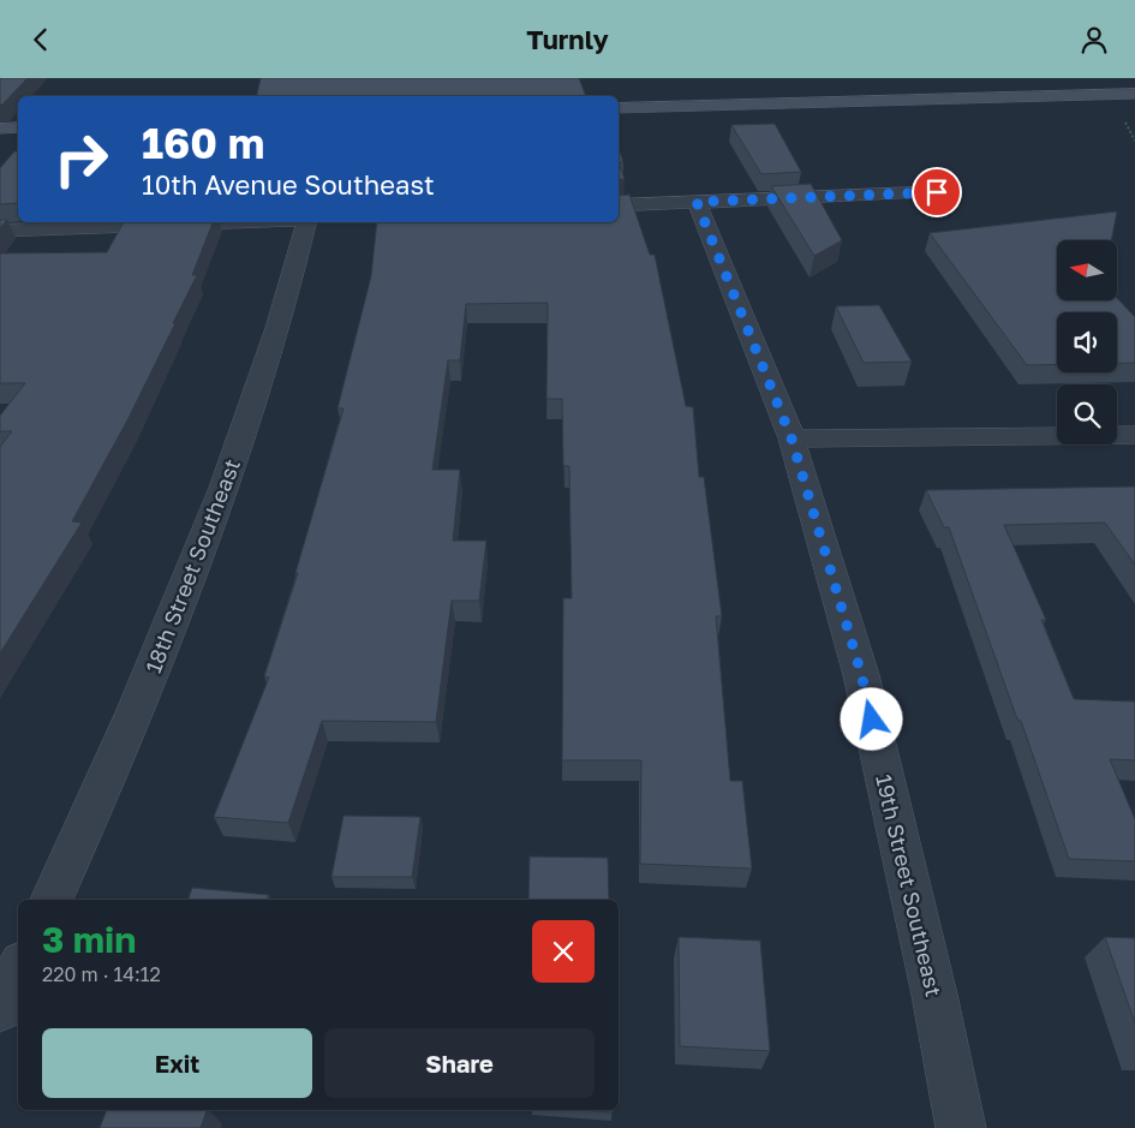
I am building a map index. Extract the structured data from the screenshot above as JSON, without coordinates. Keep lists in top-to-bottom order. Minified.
{"streets":{"street":["18th Street Southeast","19th Street Southeast"]},"north":"left","page":{"header":"Turnly","turn":["160 m","10th Avenue Southeast"],"heading":["3 min","220 m · 14:12"],"buttons":["Exit","Share"]}}
